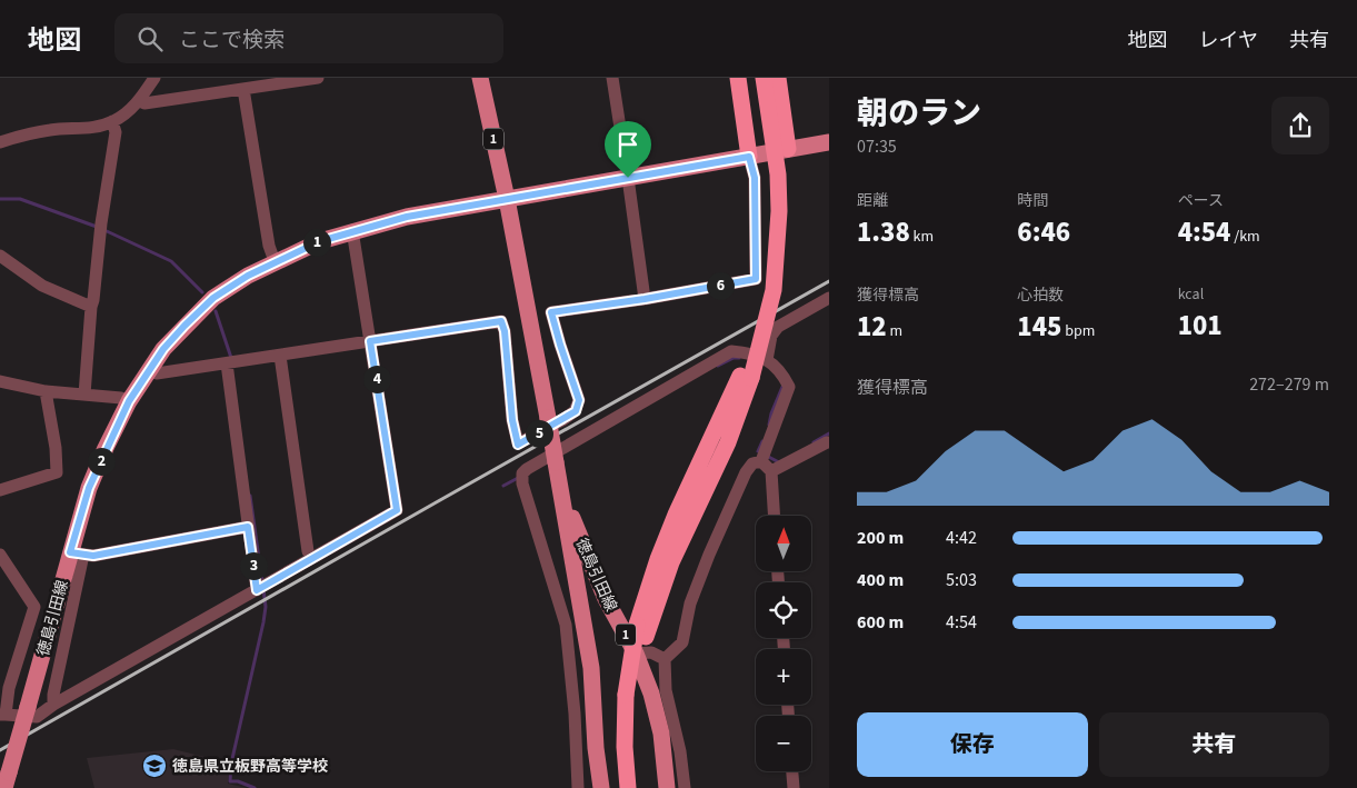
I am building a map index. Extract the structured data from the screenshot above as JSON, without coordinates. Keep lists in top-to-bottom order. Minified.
{"streets":{"highway":["1"],"main road":["徳島引田線"]},"places":{"school or university":["徳島県立板野高等学校"]},"north":"top","page":{"header":"地図","search":"ここで検索","nav":["地図","レイヤ","共有"],"heading":["朝のラン","07:35"],"stats":[["距離","1.38 km"],["時間","6:46"],["ペース","4:54 /km"],["獲得標高","12 m"],["心拍数","145 bpm"],["kcal","101"]],"pins":["1","6","4","5","2","3"],"chart":["獲得標高","272–279 m"],"map_buttons":["+","−"],"list":[{"name":"200 m","note":"4:42"},{"name":"400 m","note":"5:03"},{"name":"600 m","note":"4:54"}],"buttons":["保存","共有"]}}
